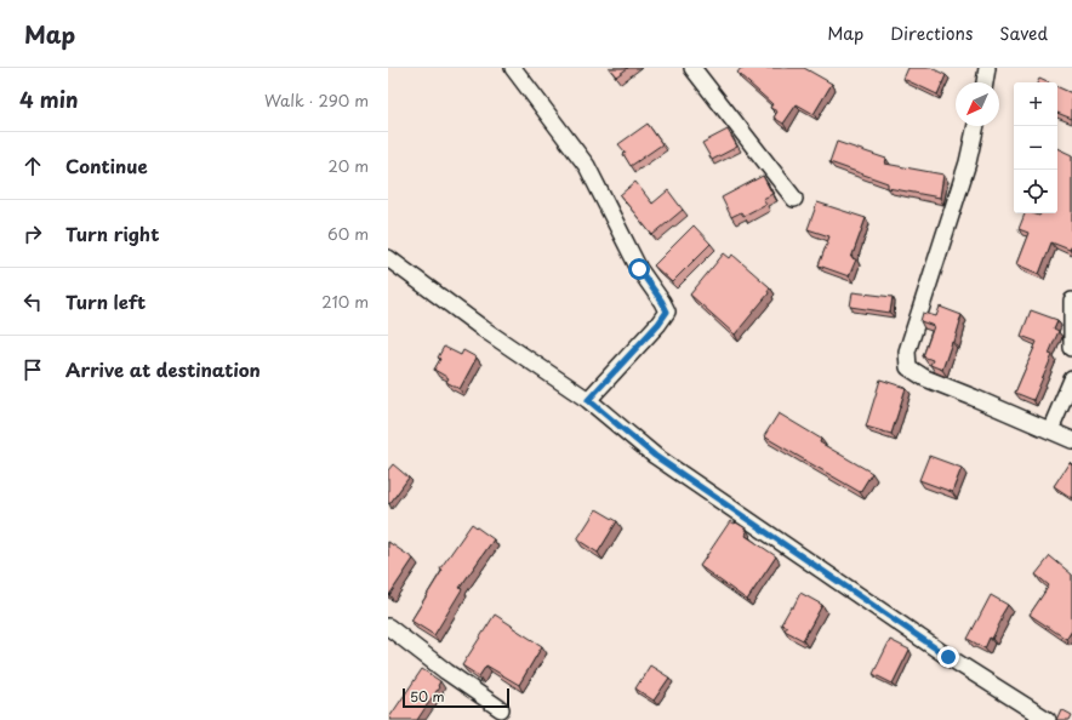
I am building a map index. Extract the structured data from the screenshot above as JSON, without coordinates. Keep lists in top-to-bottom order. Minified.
{"scale_bar":"50 m","north":"bottom left","page":{"header":"Map","nav":["Map","Directions","Saved"],"heading":["4 min","Walk · 290 m"],"map_buttons":["+","−"],"list":[["Continue","20 m"],["Turn right","60 m"],["Turn left","210 m"],"Arrive at destination"],"scale":"50 m"}}
